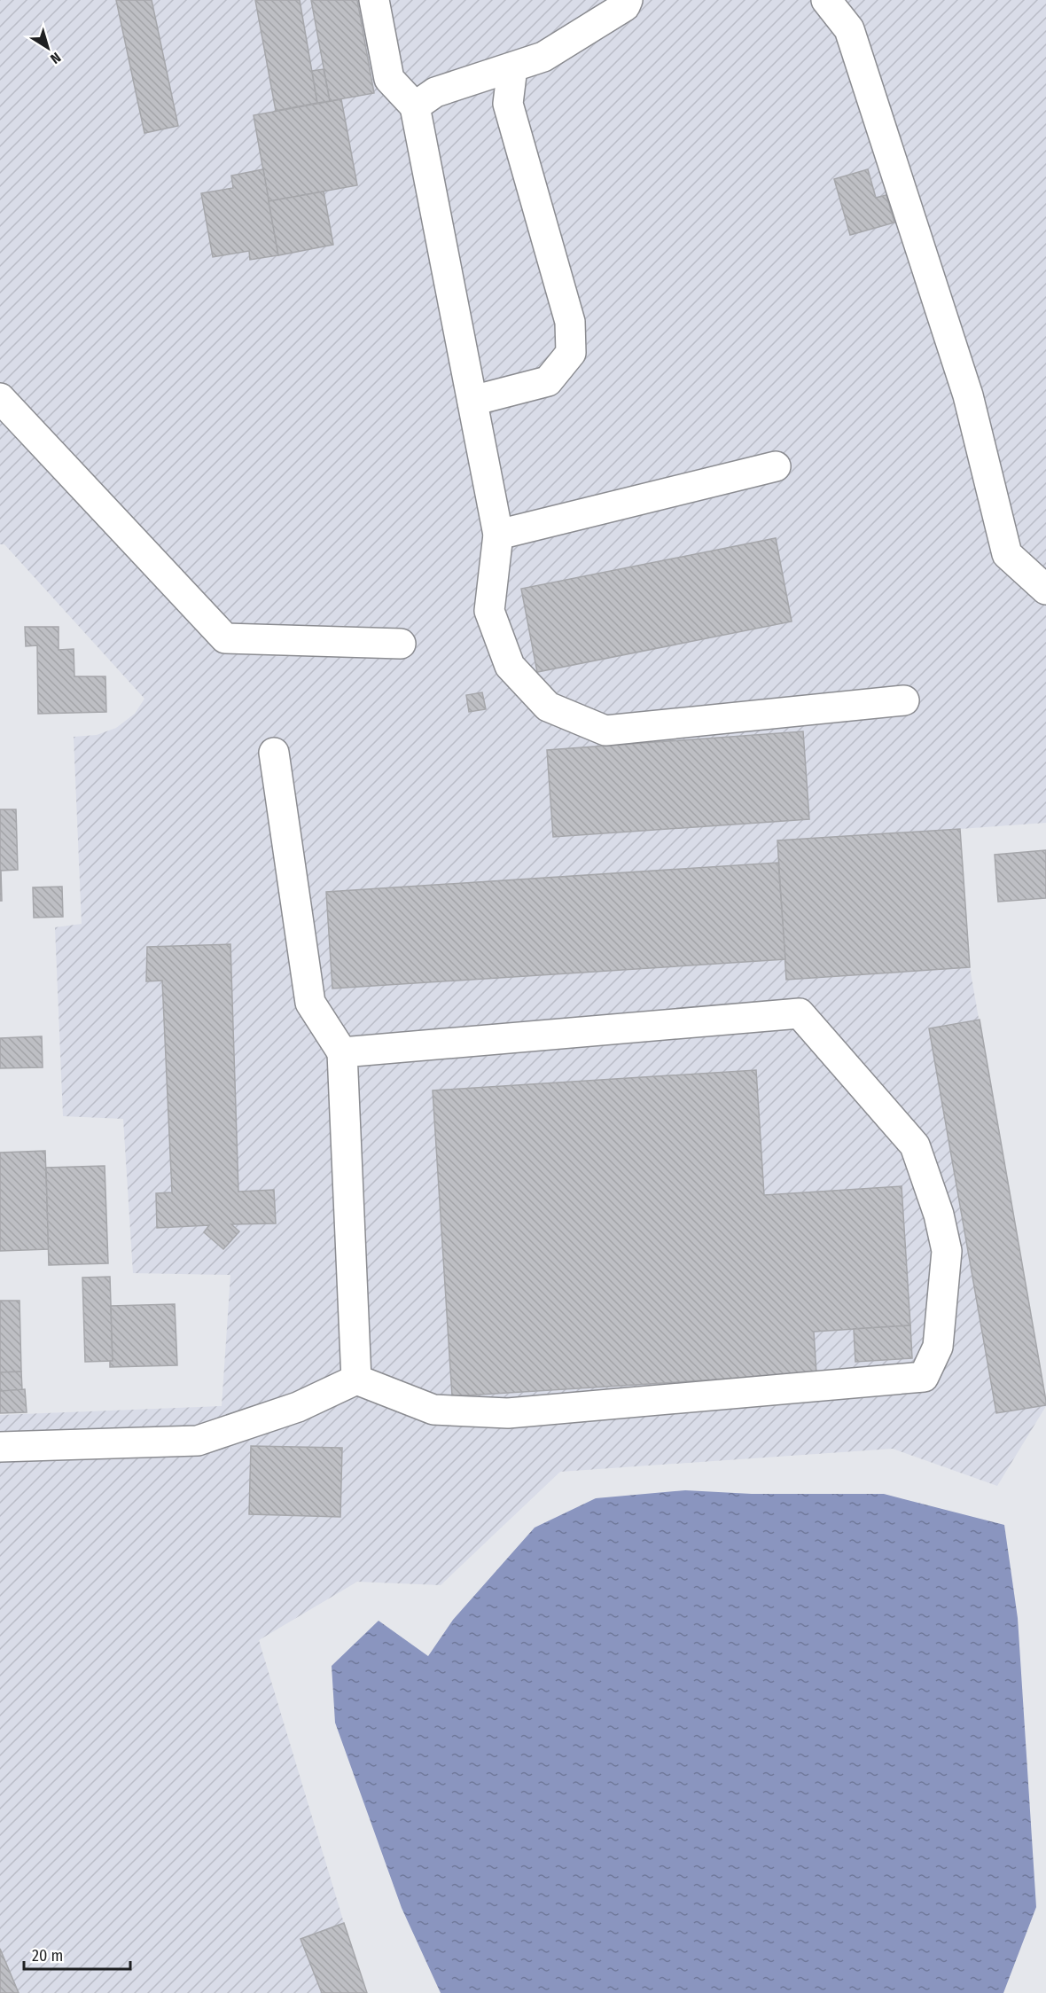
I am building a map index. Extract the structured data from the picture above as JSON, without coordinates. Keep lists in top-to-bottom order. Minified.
{"scale_bar":"20 m","north":"bottom right"}
